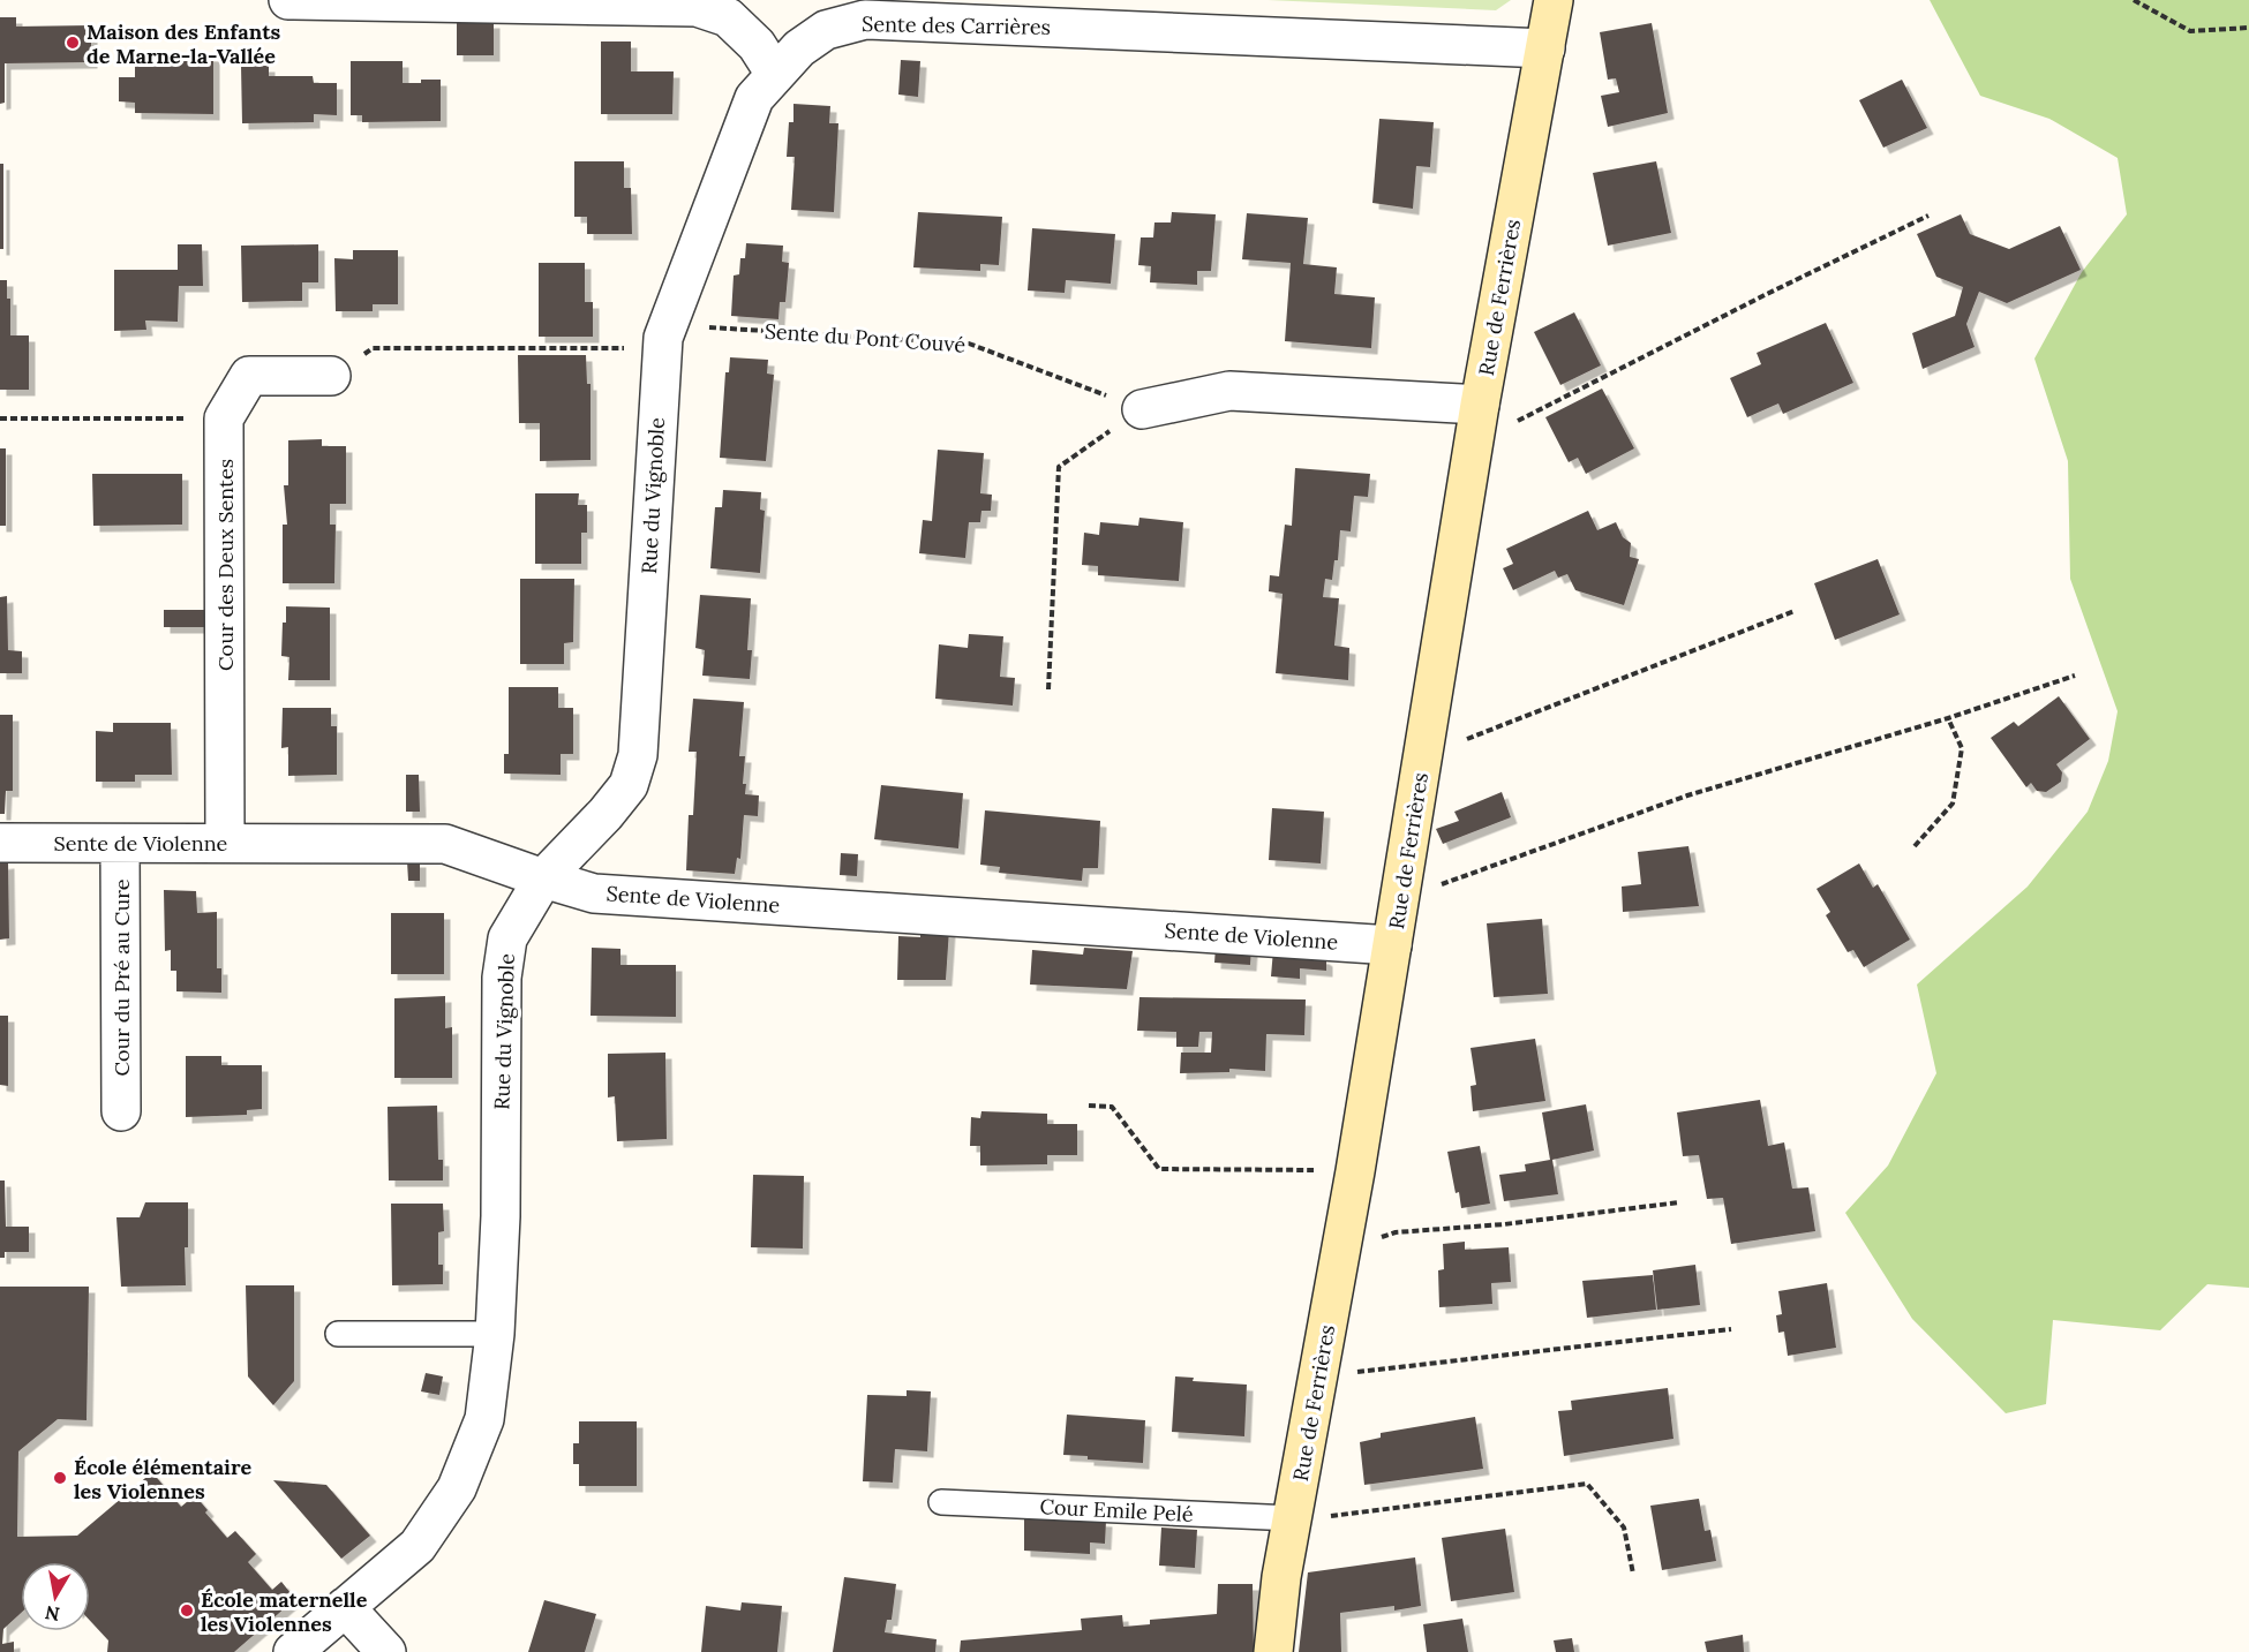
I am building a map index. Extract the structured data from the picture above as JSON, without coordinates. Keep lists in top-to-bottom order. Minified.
{"streets":{"street":["Sente des Carrières","Rue de Ferrières","Rue du Vignoble","Cour des Deux Sentes","Sente de Violenne","Cour du Pré au Cure"],"lane":["Cour Emile Pelé"],"path":["Sente du Pont Couvé"]},"crossings":[["Sente des Carrières","Rue de Ferrières"],["Sente des Carrières","Rue du Vignoble"],["Rue de Ferrières","Sente de Violenne"],["Rue de Ferrières","Cour Emile Pelé"],["Sente du Pont Couvé","Rue du Vignoble"],["Rue du Vignoble","Sente de Violenne"],["Cour des Deux Sentes","Sente de Violenne"],["Sente de Violenne","Cour du Pré au Cure"]],"places":["Maison des Enfants de Marne-la-Vallée","École élémentaire les Violennes","École maternelle les Violennes"],"north":"bottom"}
